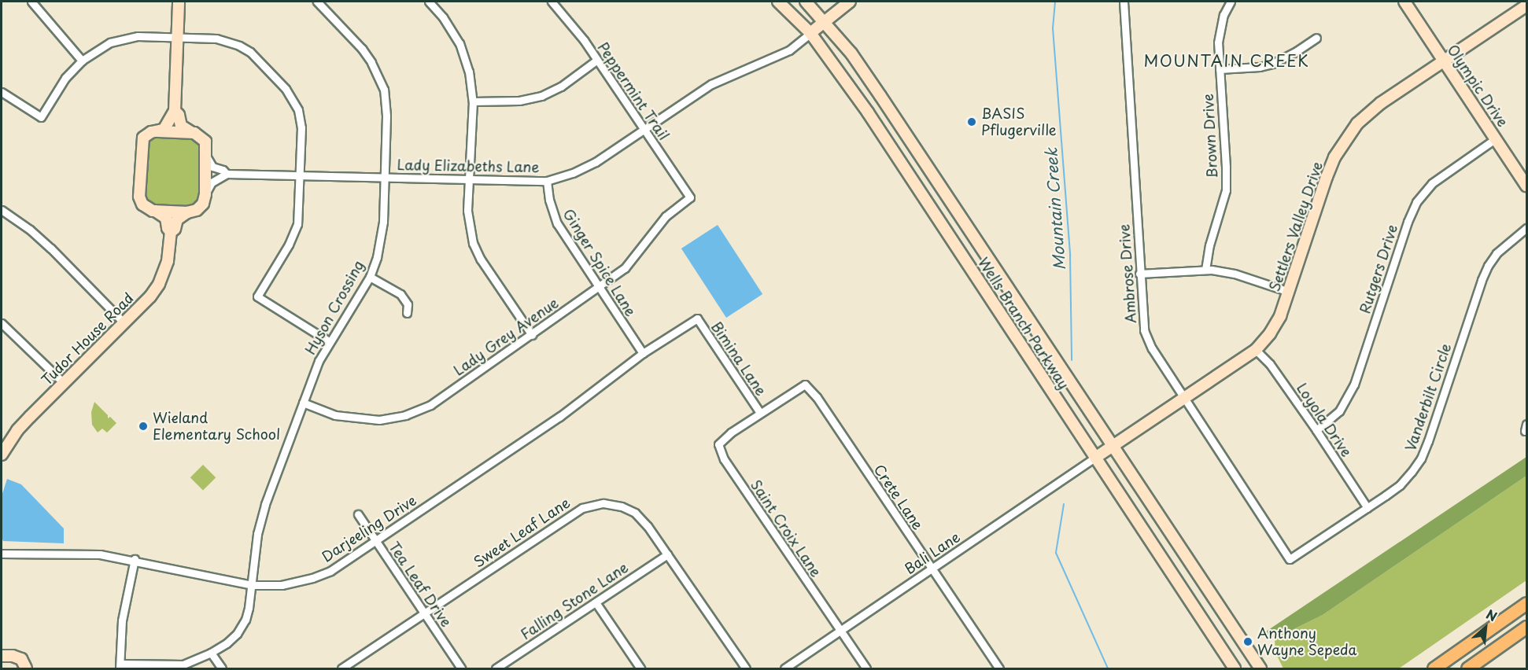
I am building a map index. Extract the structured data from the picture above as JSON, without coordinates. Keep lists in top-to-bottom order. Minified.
{"streets":{"street":["Olympic Drive","Peppermint Trail","Brown Drive","Lady Elizabeths Lane","Settlers Valley Drive","Ginger Spice Lane","Rutgers Drive","Ambrose Drive","Hyson Crossing","Wells Branch Parkway","Lady Grey Avenue","Tudor House Road","Bimina Lane","Vanderbilt Circle","Loyola Drive","Crete Lane","Darjeeling Drive","Saint Croix Lane","Sweet Leaf Lane","Bali Lane","Tea Leaf Drive","Falling Stone Lane"]},"crossings":[["Olympic Drive","Settlers Valley Drive"],["Olympic Drive","Rutgers Drive"],["Peppermint Trail","Lady Elizabeths Lane"],["Peppermint Trail","Lady Grey Avenue"],["Lady Elizabeths Lane","Ginger Spice Lane"],["Lady Elizabeths Lane","Hyson Crossing"],["Lady Elizabeths Lane","Wells Branch Parkway"],["Settlers Valley Drive","Ambrose Drive"],["Settlers Valley Drive","Wells Branch Parkway"],["Settlers Valley Drive","Loyola Drive"],["Settlers Valley Drive","Bali Lane"],["Ginger Spice Lane","Lady Grey Avenue"],["Ginger Spice Lane","Darjeeling Drive"],["Rutgers Drive","Loyola Drive"],["Ambrose Drive","Vanderbilt Circle"],["Hyson Crossing","Lady Grey Avenue"],["Hyson Crossing","Darjeeling Drive"],["Wells Branch Parkway","Bali Lane"],["Bimina Lane","Crete Lane"],["Bimina Lane","Darjeeling Drive"],["Bimina Lane","Saint Croix Lane"],["Vanderbilt Circle","Loyola Drive"],["Crete Lane","Saint Croix Lane"],["Crete Lane","Bali Lane"],["Darjeeling Drive","Tea Leaf Drive"],["Saint Croix Lane","Bali Lane"],["Sweet Leaf Lane","Tea Leaf Drive"],["Sweet Leaf Lane","Falling Stone Lane"]],"districts":["MOUNTAIN CREEK"],"water":["Mountain Creek"],"places":["BASIS Pflugerville","Wieland Elementary School","Anthony Wayne Sepeda"],"north":"top right"}
